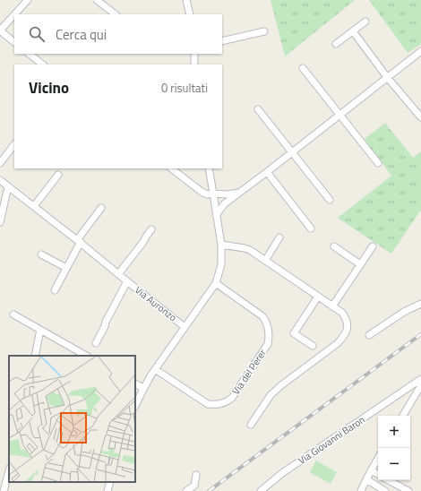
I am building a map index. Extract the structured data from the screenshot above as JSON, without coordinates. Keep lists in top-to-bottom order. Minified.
{"streets":{"street":["Via Auronzo","Via del Perer","Via Giovanni Baron"]},"page":{"search":"Cerca qui","heading":["Vicino","0 risultati"],"map_buttons":["+","−"]}}
